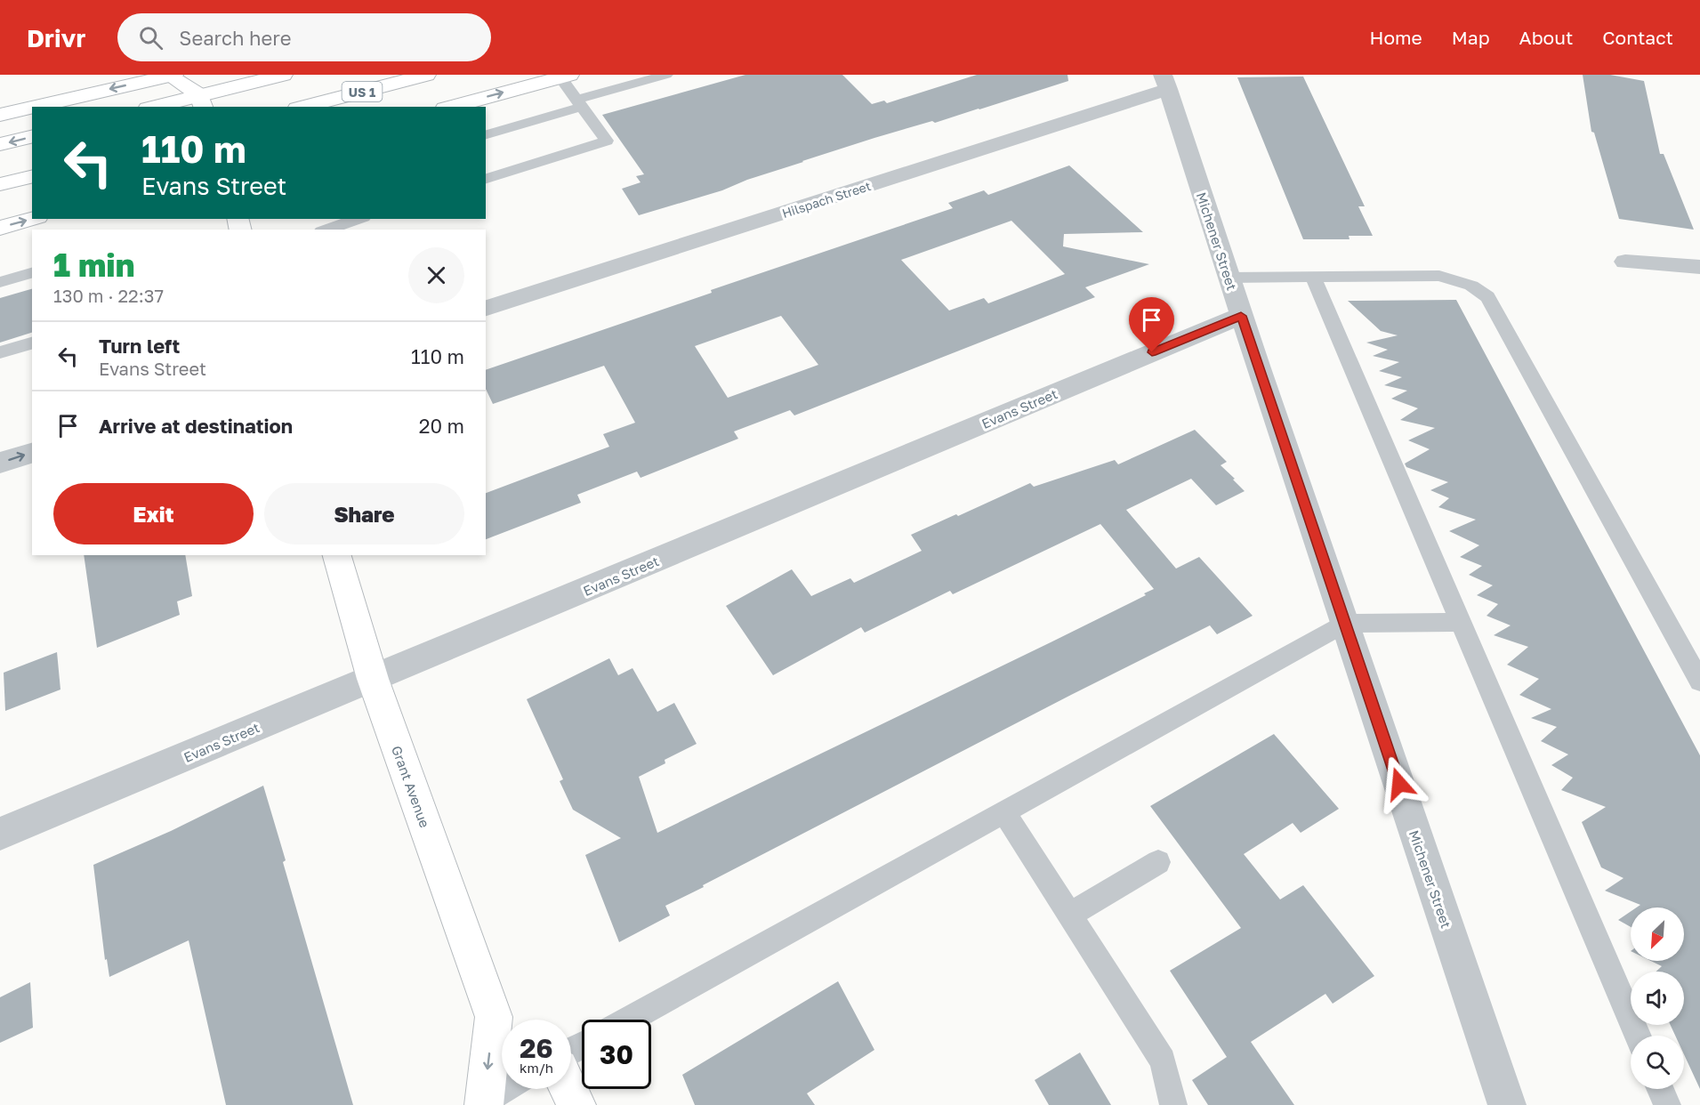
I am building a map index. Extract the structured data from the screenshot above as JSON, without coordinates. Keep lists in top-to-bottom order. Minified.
{"streets":{"main road":["US 1","Grant Avenue"],"street":["Hilspach Street","Michener Street","Evans Street"]},"crossings":[["Hilspach Street","Michener Street"],["Michener Street","Evans Street"],["Evans Street","Grant Avenue"]],"north":"bottom left","page":{"header":"Drivr","search":"Search here","nav":["Home","Map","About","Contact"],"turn":["110 m","Evans Street"],"heading":["1 min","130 m · 22:37"],"list":[{"name":"Turn left","note":"Evans Street","value":"110 m"},{"name":"Arrive at destination","value":"20 m"}],"buttons":["Exit","Share"],"speed":"26 km/h","limit":"30"}}
